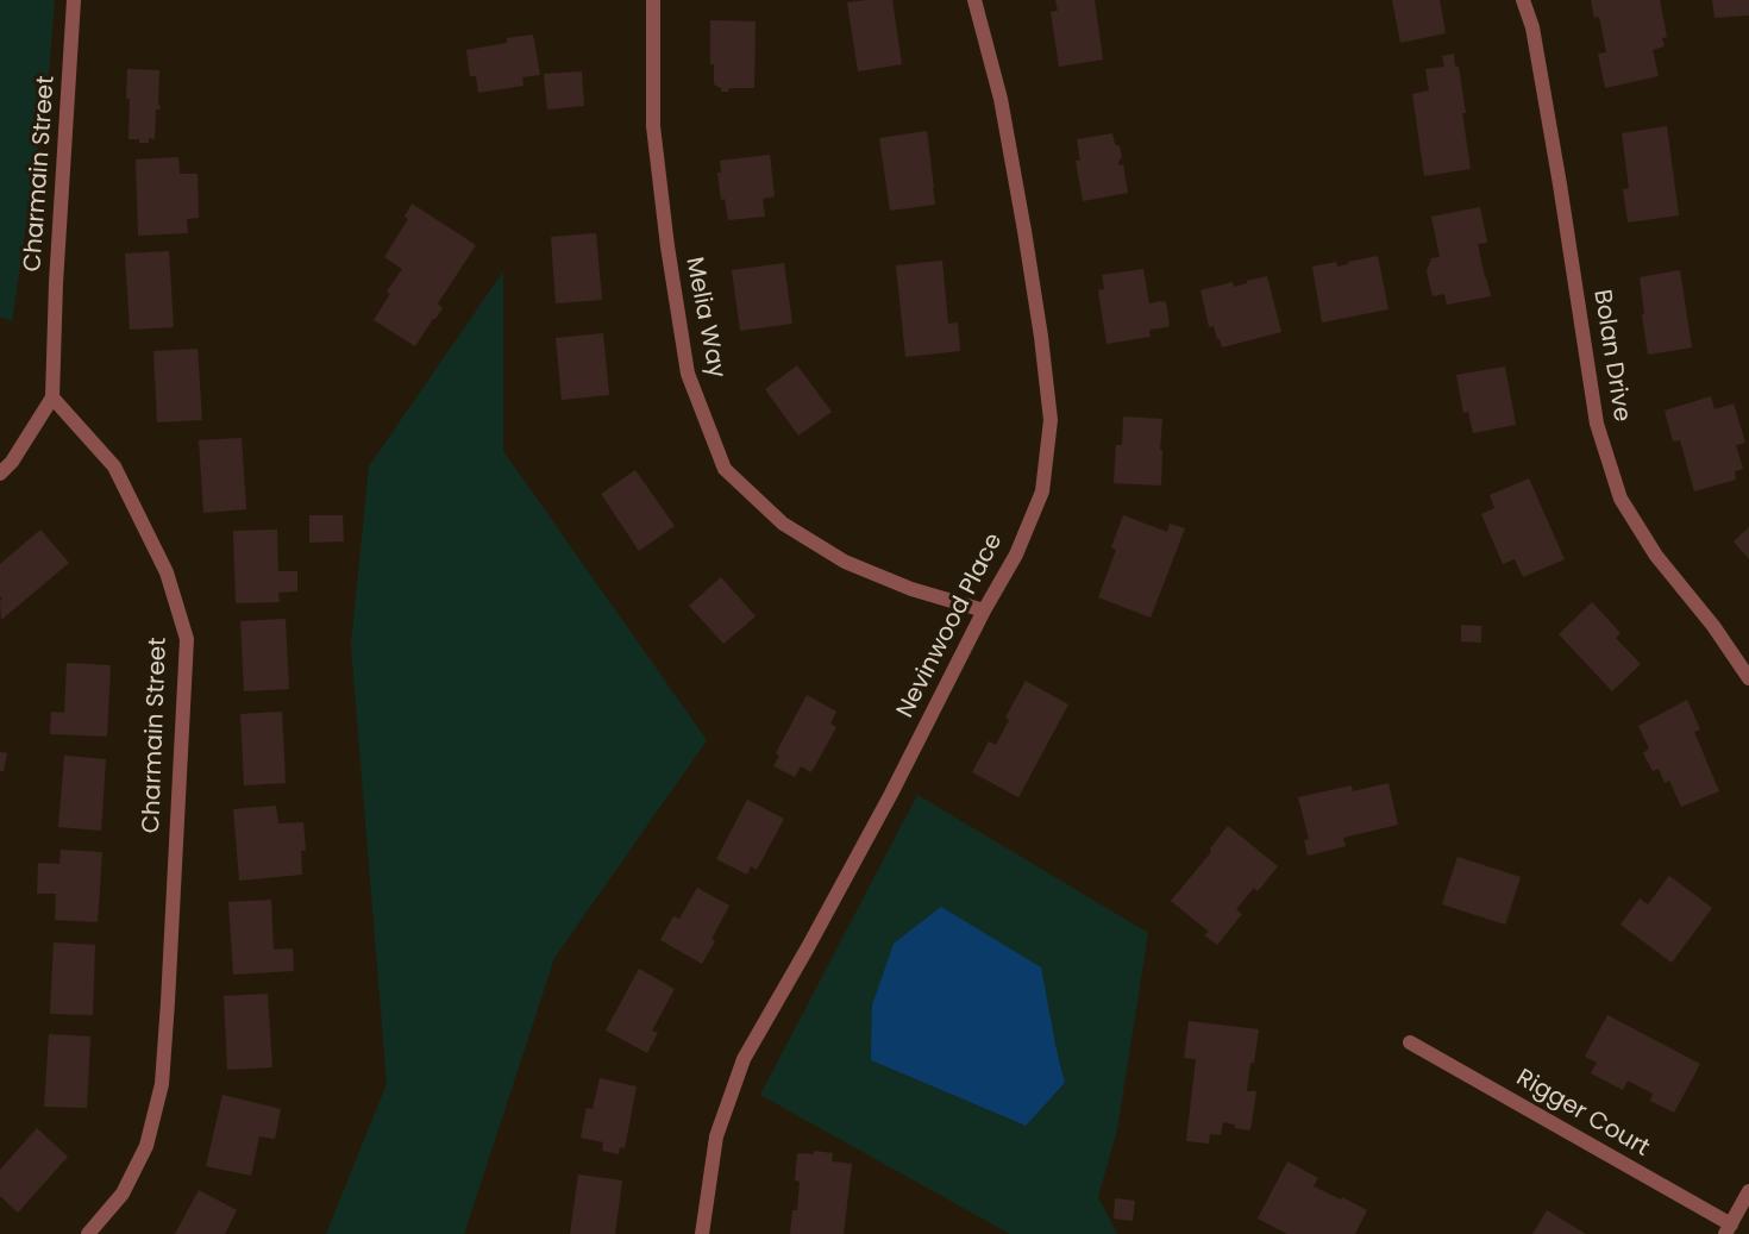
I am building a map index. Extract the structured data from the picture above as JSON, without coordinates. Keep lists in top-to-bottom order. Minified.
{"streets":{"street":["Charmain Street","Melia Way","Bolan Drive","Nevinwood Place","Rigger Court"]},"crossings":[["Melia Way","Nevinwood Place"]]}
